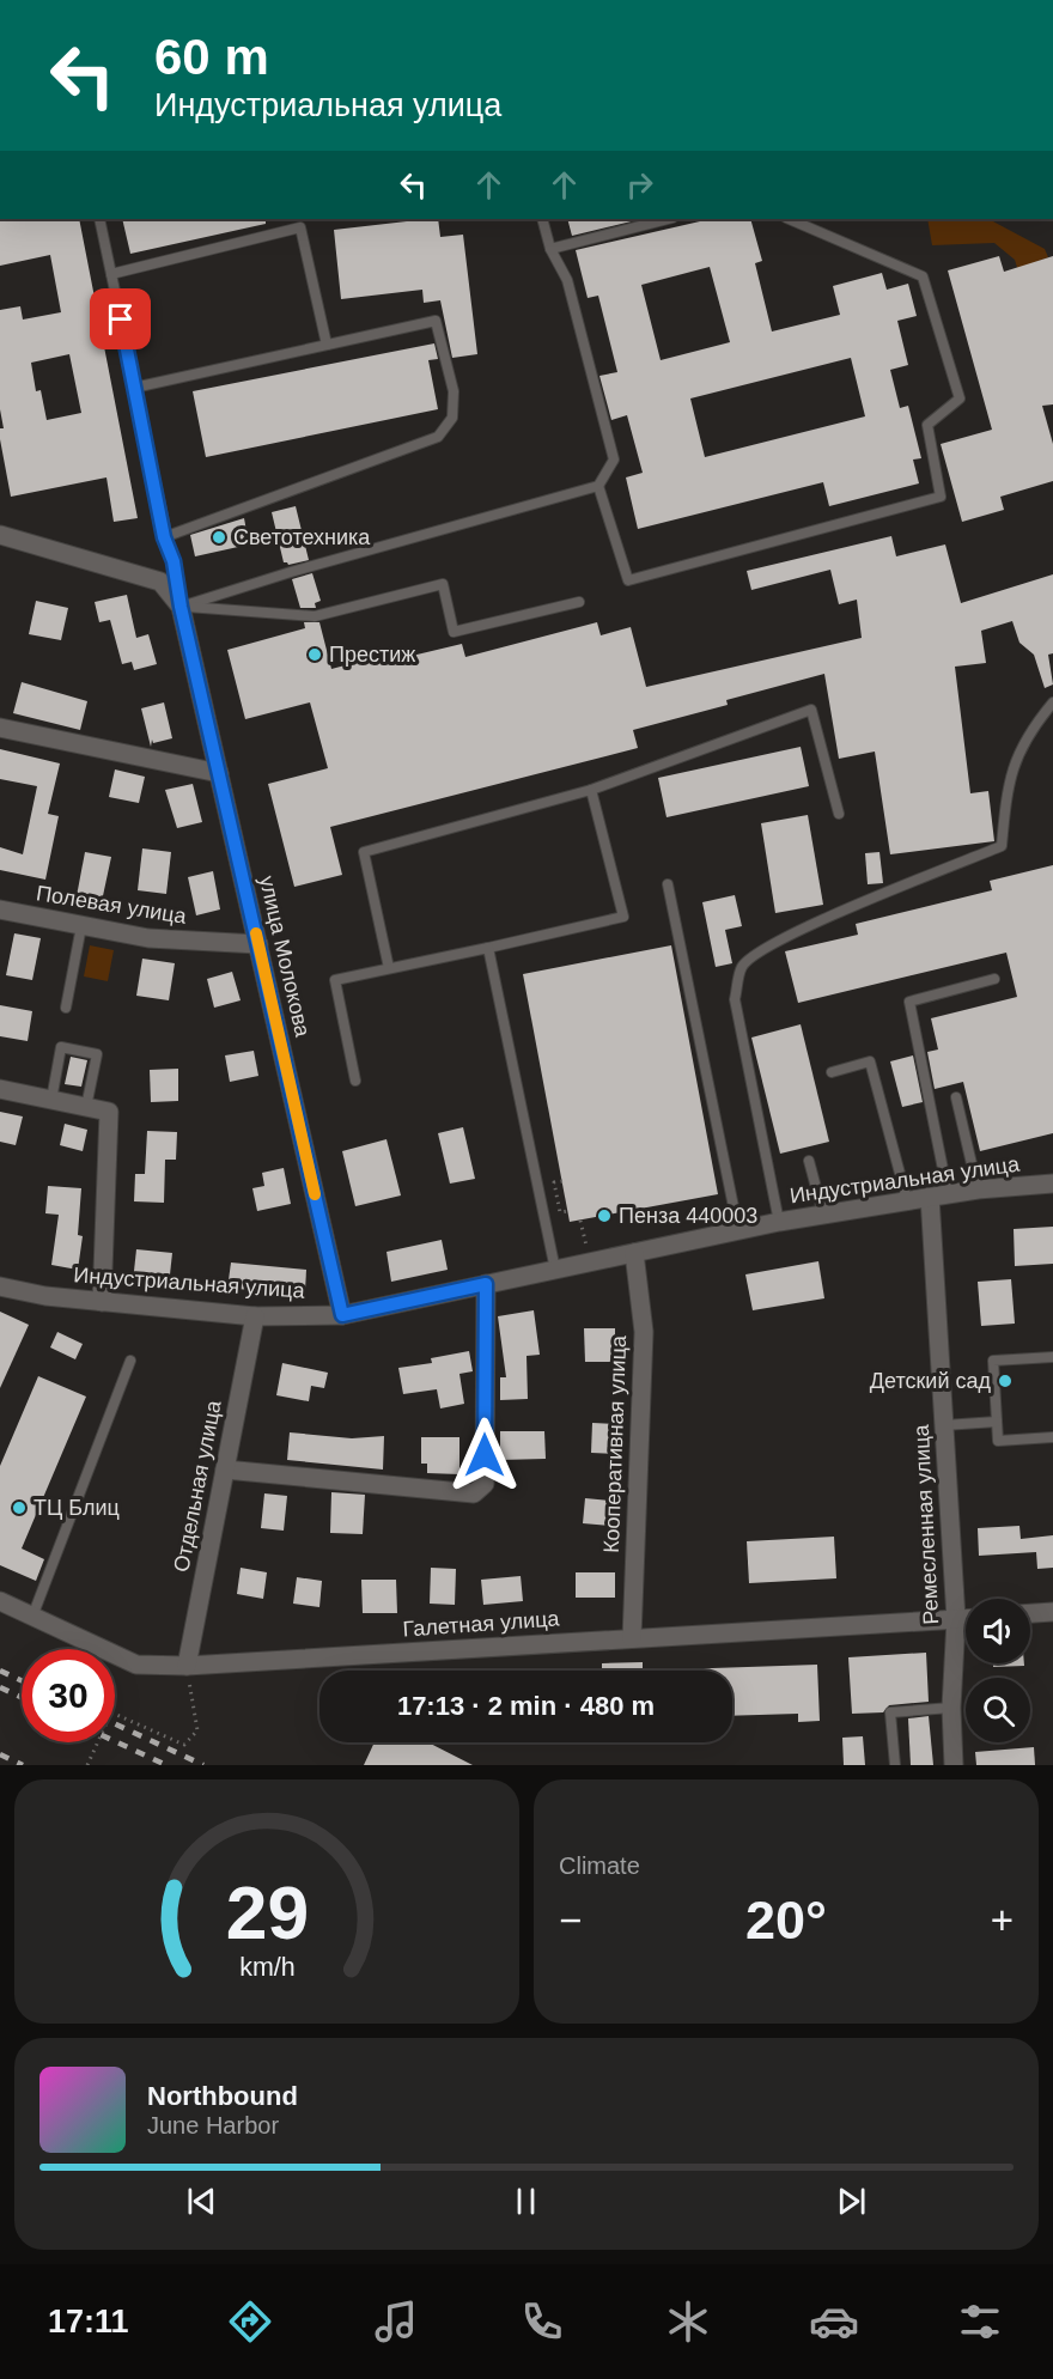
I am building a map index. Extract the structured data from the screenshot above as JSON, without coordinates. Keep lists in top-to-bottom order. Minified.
{"streets":{"street":["Полевая улица","улица Молокова","Индустриальная улица","Кооперативная улица","Отдельная улица","Ремесленная улица","Галетная улица"]},"crossings":[["Полевая улица","улица Молокова"],["улица Молокова","Индустриальная улица"],["Индустриальная улица","Кооперативная улица"],["Индустриальная улица","Отдельная улица"],["Индустриальная улица","Ремесленная улица"],["Кооперативная улица","Галетная улица"],["Отдельная улица","Галетная улица"],["Ремесленная улица","Галетная улица"]],"places":["Светотехника","Престиж","Пенза 440003","Детский сад","ТЦ Блиц"],"page":{"turn":["60 m","Индустриальная улица"],"limit":"30","trip":"17:13 · 2 min · 480 m","tile":"Climate","heat":["−","20°","+"],"song":["Northbound","June Harbor"],"tabs":"17:11","gauge":["29","km/h"]}}
